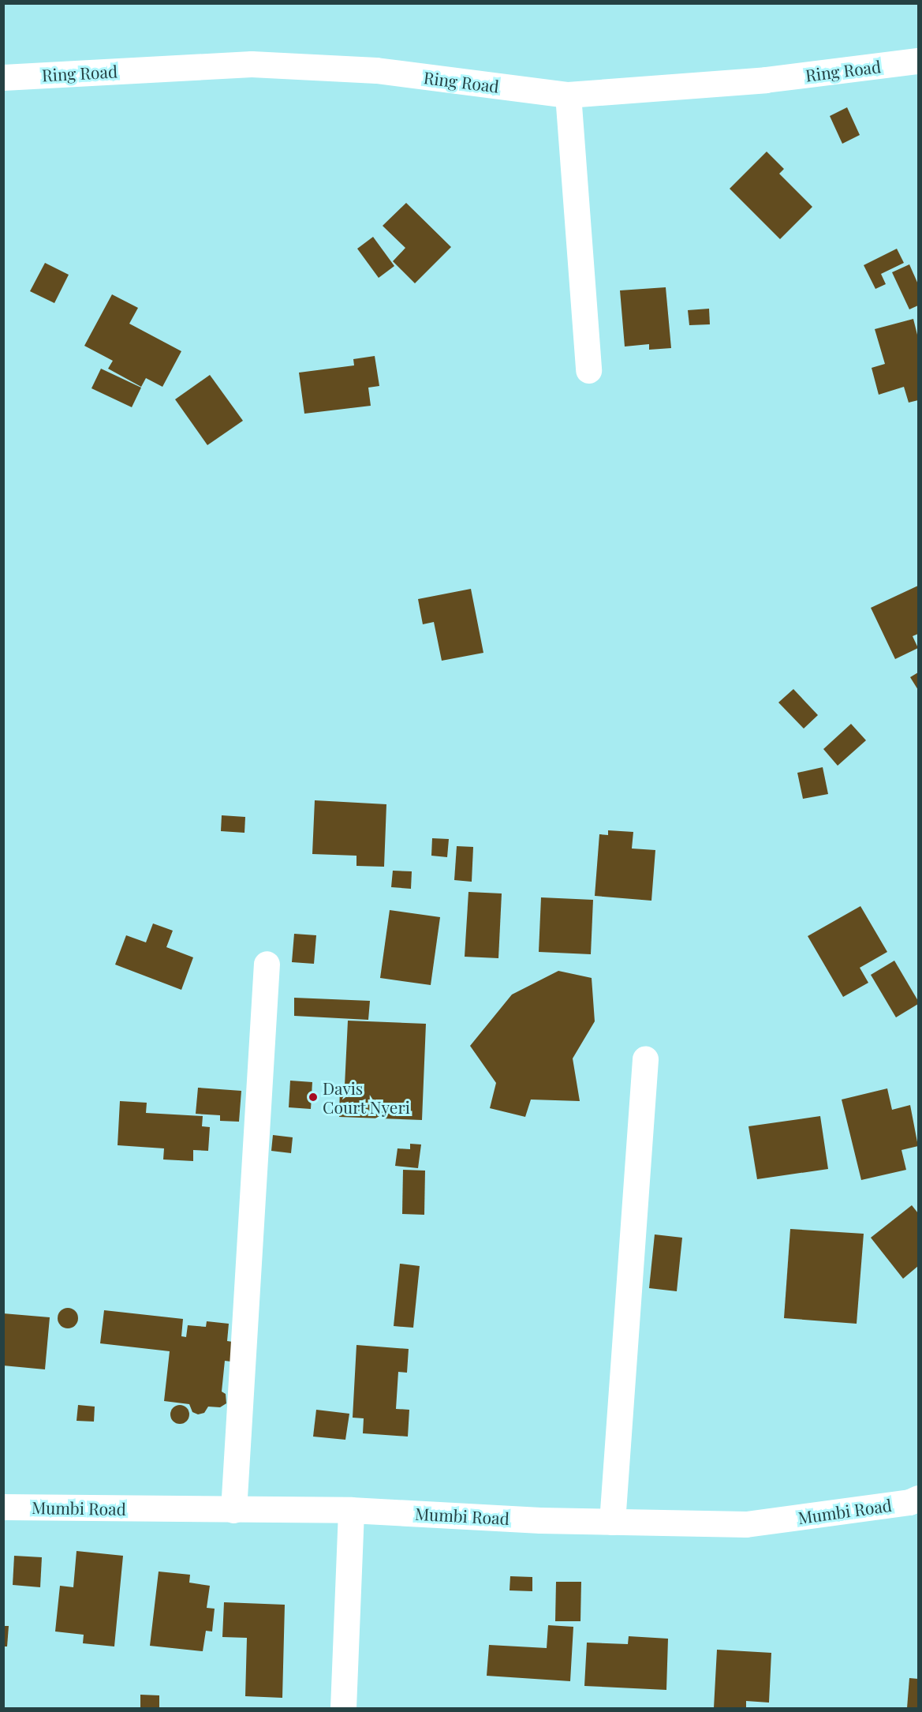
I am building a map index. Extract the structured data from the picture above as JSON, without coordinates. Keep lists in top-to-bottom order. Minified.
{"streets":{"street":["Ring Road","Mumbi Road"]},"places":["Davis Court Nyeri"]}
